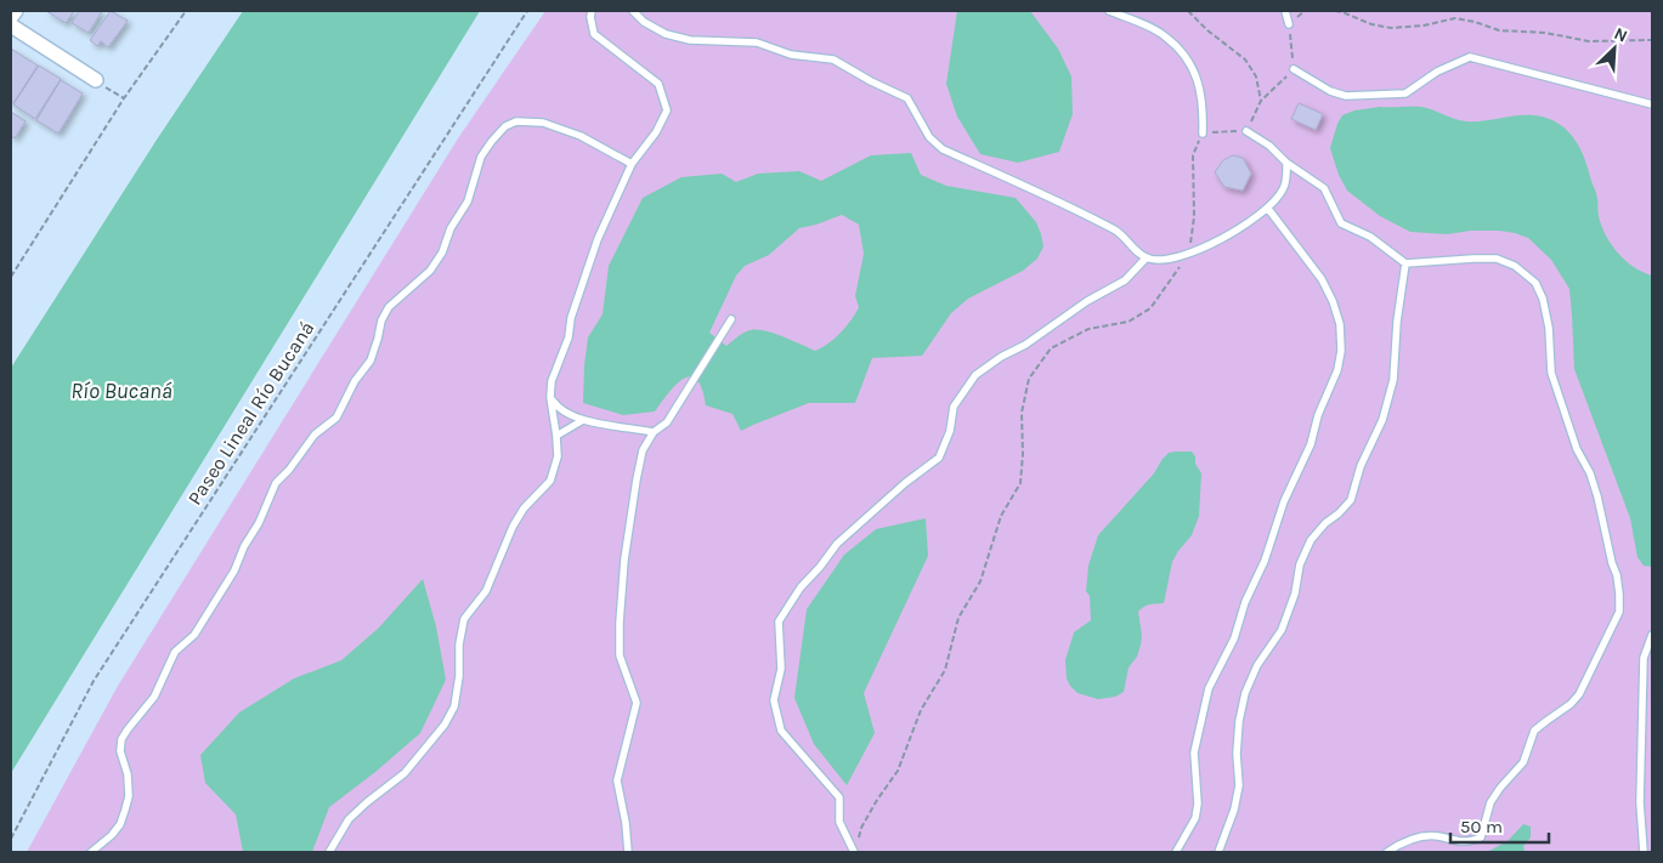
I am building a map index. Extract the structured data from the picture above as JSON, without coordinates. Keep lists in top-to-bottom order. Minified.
{"streets":{"path":["Paseo Lineal Río Bucaná"]},"water":["Río Bucaná"],"scale_bar":"50 m","north":"top right"}
